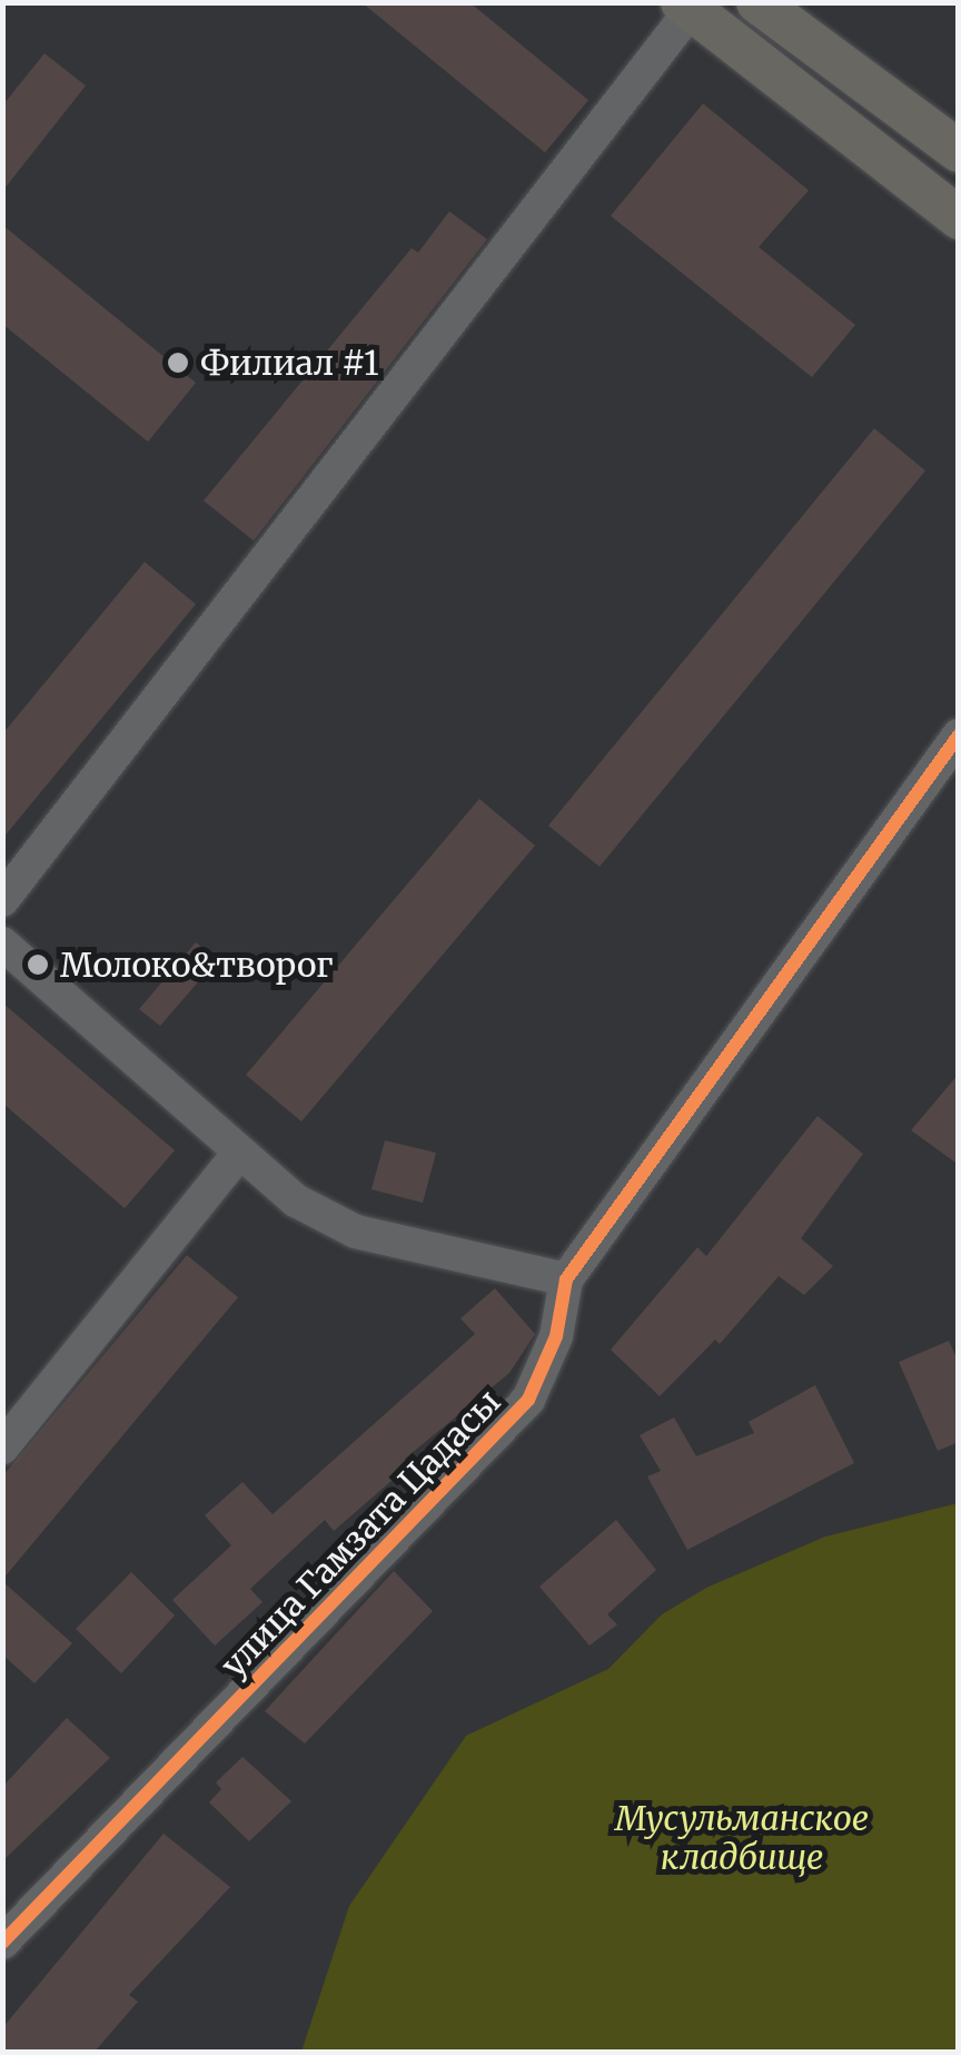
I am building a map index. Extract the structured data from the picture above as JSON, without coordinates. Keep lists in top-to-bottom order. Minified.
{"streets":{"street":["улица Гамзата Цадасы"]},"parks":["Мусульманское кладбище"],"places":["Филиал #1","Молоко&творог"]}
